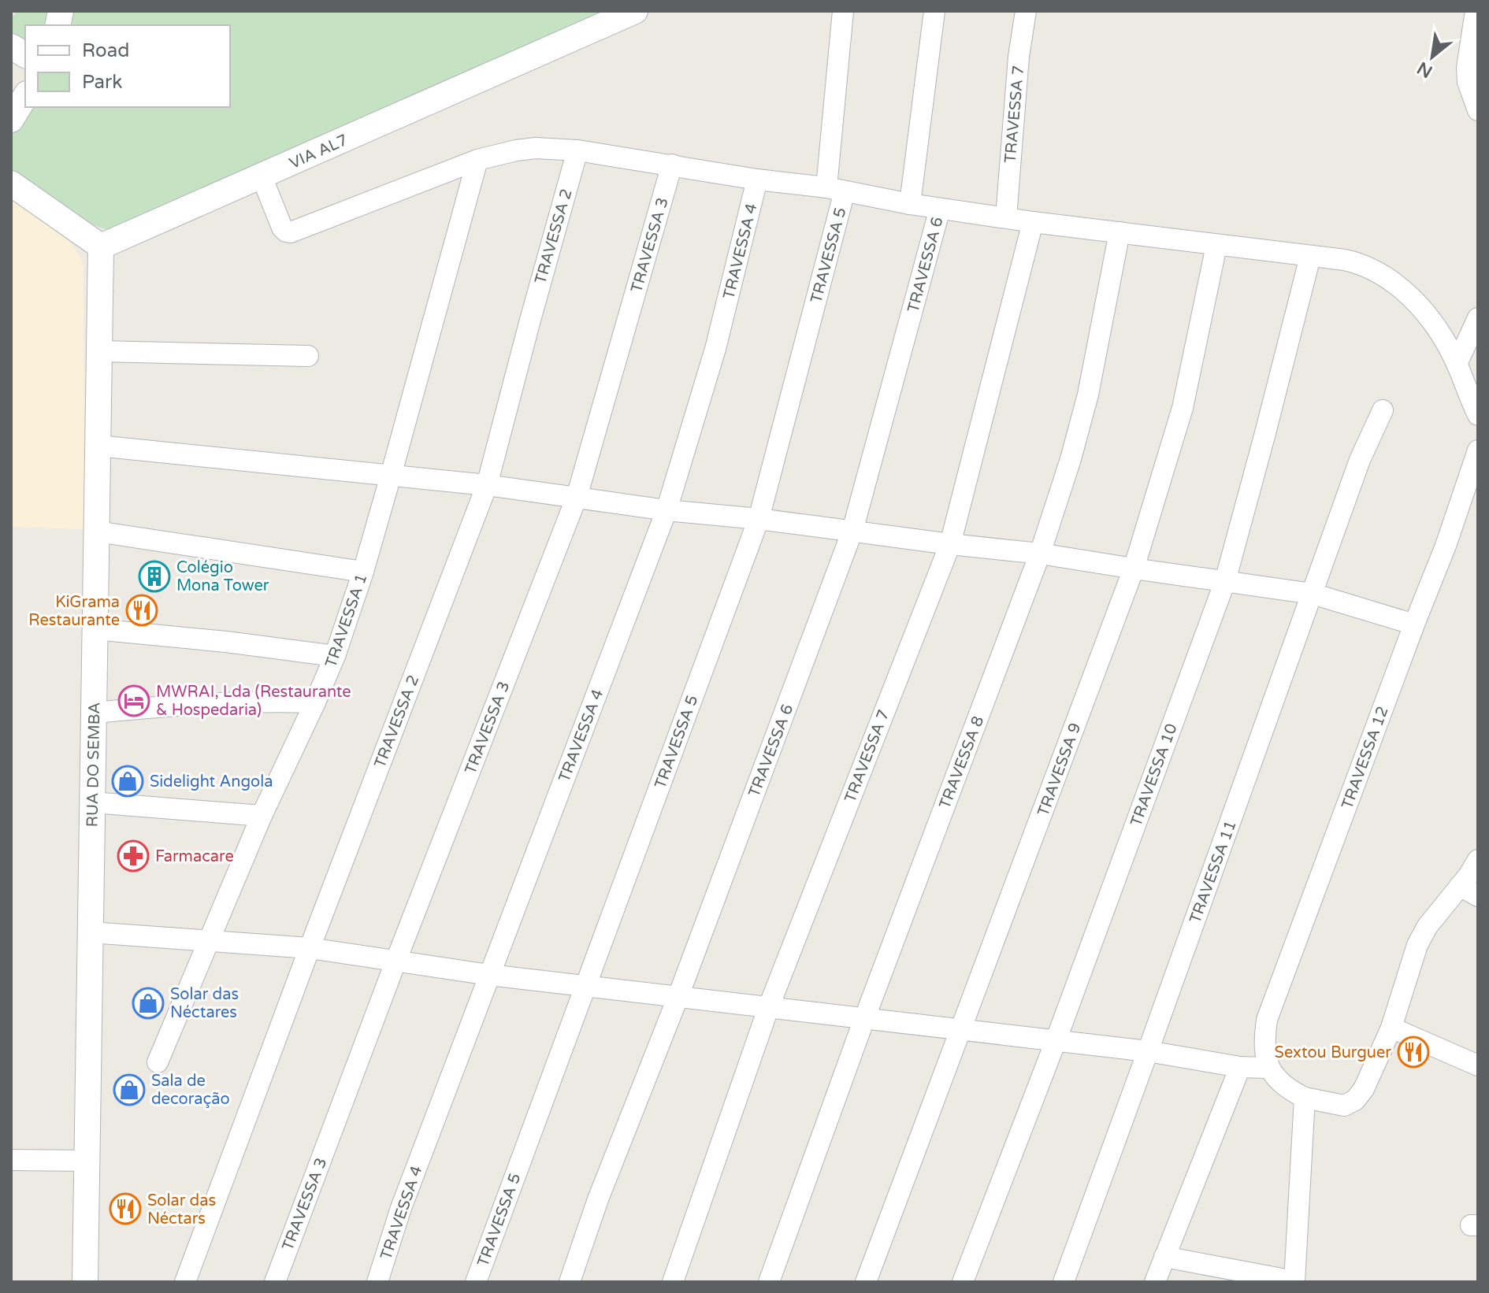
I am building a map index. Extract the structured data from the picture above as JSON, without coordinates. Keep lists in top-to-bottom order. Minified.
{"streets":{"street":["TRAVESSA 7","VIA AL7","TRAVESSA 2","TRAVESSA 3","TRAVESSA 4","TRAVESSA 5","TRAVESSA 6","TRAVESSA 1","TRAVESSA 12","TRAVESSA 8","RUA DO SEMBA","TRAVESSA 9","TRAVESSA 10","TRAVESSA 11"]},"crossings":[["VIA AL7","RUA DO SEMBA"]],"places":{"building":["Colégio Mona Tower"],"restaurant":["KiGrama Restaurante","Sextou Burguer","Solar das Néctars"],"hotel":["MWRAI, Lda (Restaurante & Hospedaria)"],"shop":["Sidelight Angola","Solar das Néctares","Sala de decoração"],"pharmacy":["Farmacare"]},"legend":["Road","Park"],"north":"bottom left"}
